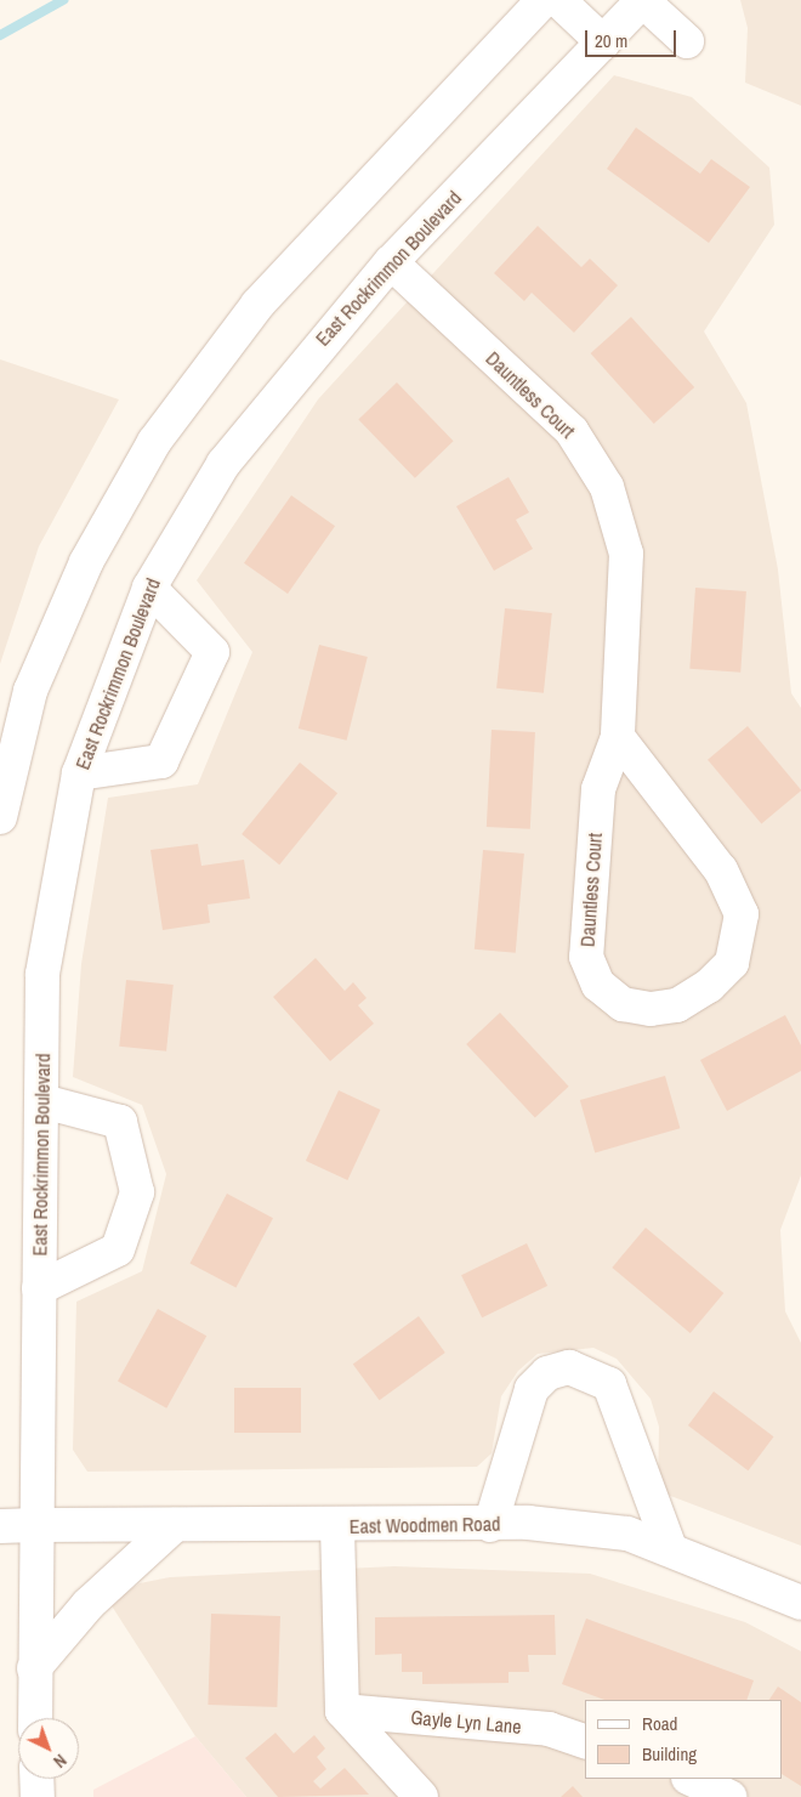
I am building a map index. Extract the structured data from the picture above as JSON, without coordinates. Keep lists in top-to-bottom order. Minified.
{"streets":{"main road":["East Rockrimmon Boulevard","Dauntless Court","East Woodmen Road","Gayle Lyn Lane"]},"crossings":[["East Rockrimmon Boulevard","Dauntless Court"],["East Rockrimmon Boulevard","East Woodmen Road"]],"legend":["Road","Building"],"scale_bar":"20 m","north":"bottom right"}
